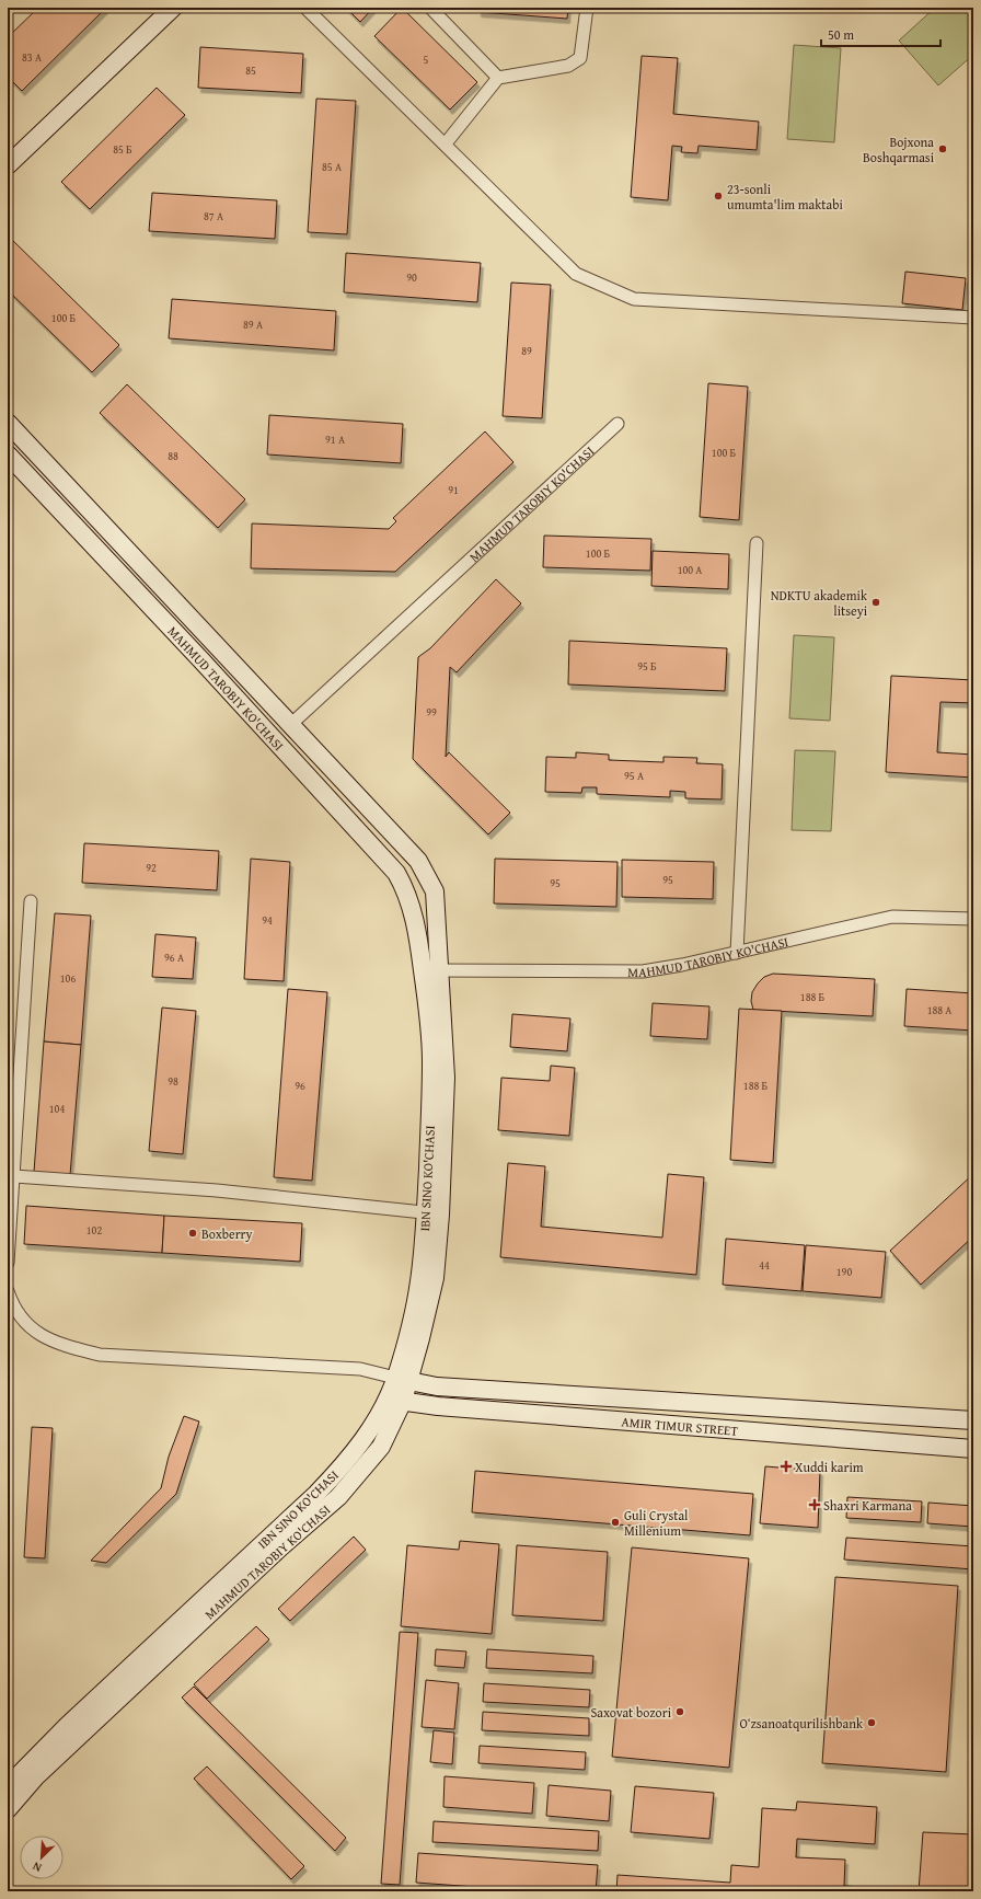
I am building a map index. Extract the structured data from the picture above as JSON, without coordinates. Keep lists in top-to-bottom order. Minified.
{"streets":{"main road":["MAHMUD TAROBIY KO'CHASI","IBN SINO KO'CHASI","AMIR TIMUR STREET"]},"crossings":[["MAHMUD TAROBIY KO'CHASI","IBN SINO KO'CHASI"],["MAHMUD TAROBIY KO'CHASI","AMIR TIMUR STREET"],["IBN SINO KO'CHASI","AMIR TIMUR STREET"]],"places":{"other":["Bojxona Boshqarmasi","23-sonli umumta'lim maktabi","NDKTU akademik litseyi","Boxberry","Guli Crystal Millenium","Saxovat bozori","Oʻzsanoatqurilishbank"],"health":["Xuddi karim","Shaxri Karmana"]},"house_numbers":["83 А","5","85","85 Б","85 А","87 А","90","100 Б","89 А","89","91 А","100 Б","88","91","100 Б","100 А","95 Б","99","95 А","92","95","95","94","96 А","106","188 Б","188 А","98","96","188 Б","104","102","44","190"],"scale_bar":"50 m","north":"bottom left"}
